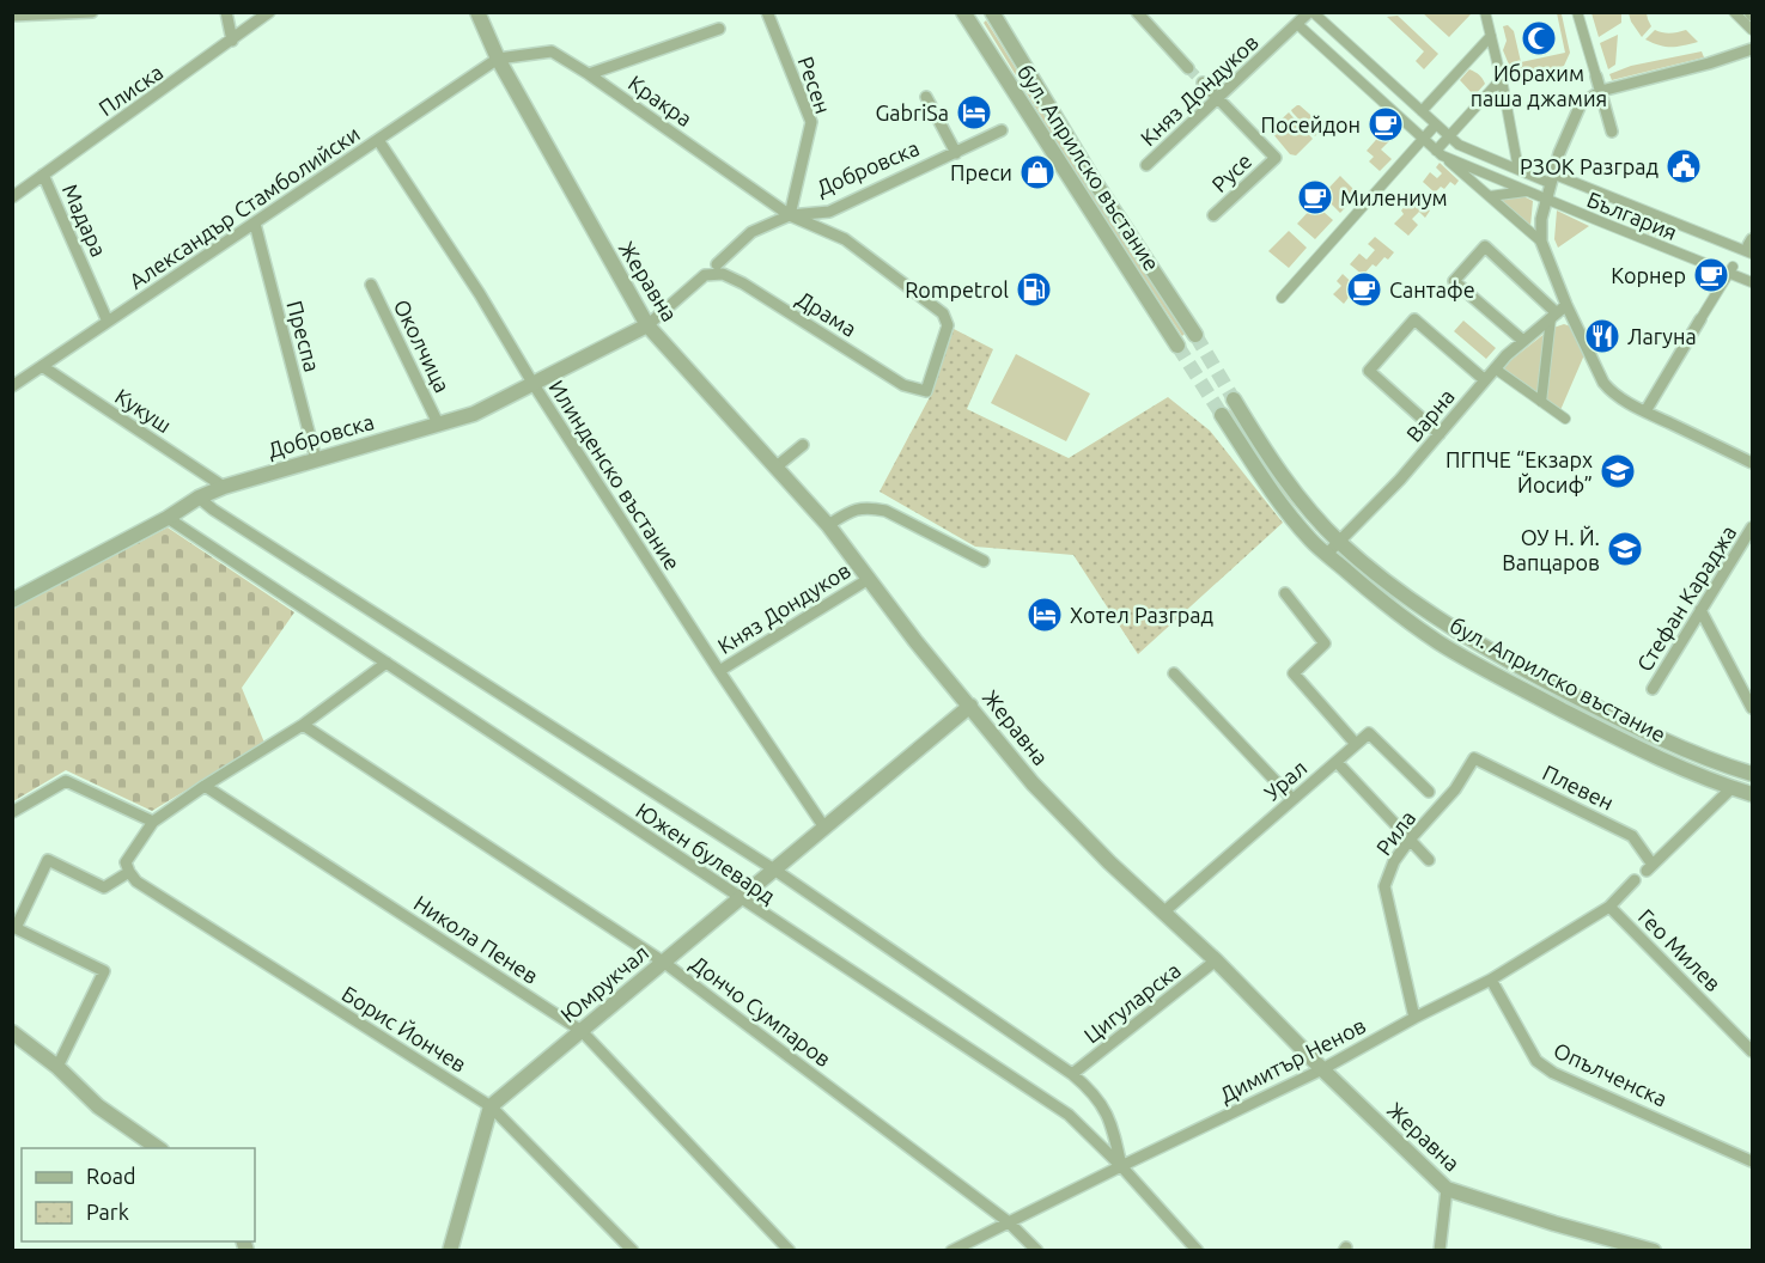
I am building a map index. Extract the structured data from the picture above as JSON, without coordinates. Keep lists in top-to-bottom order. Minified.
{"streets":{"street":["Ресен","Плиска","Княз Дондуков","Кракра","Добровска","бул. Априлско въстание","Русе","Александър Стамболийски","България","Мадара","Жеравна","Драма","Преспа","Околчица","Кукуш","Варна","Илинденско въстание","Стефан Караджа","Урал","Плевен","Рила","Южен булевард","Никола Пенев","Гео Милев","Юмрукчал","Цигуларска","Дончо Сумпаров","Борис Йончев","Димитър Ненов","Опълченска"]},"crossings":[["Ресен","Кракра"],["Ресен","Добровска"],["Плиска","Мадара"],["Княз Дондуков","Русе"],["Княз Дондуков","България"],["Княз Дондуков","Жеравна"],["Княз Дондуков","Илинденско въстание"],["Кракра","Добровска"],["Кракра","Александър Стамболийски"],["Кракра","Жеравна"],["Кракра","Драма"],["Добровска","Жеравна"],["Добровска","Драма"],["Добровска","Преспа"],["Добровска","Околчица"],["Добровска","Кукуш"],["Добровска","Илинденско въстание"],["Добровска","Южен булевард"],["бул. Априлско въстание","Варна"],["Александър Стамболийски","Мадара"],["Александър Стамболийски","Жеравна"],["Александър Стамболийски","Преспа"],["Александър Стамболийски","Кукуш"],["Александър Стамболийски","Илинденско въстание"],["Жеравна","Драма"],["Жеравна","Урал"],["Жеравна","Цигуларска"],["Жеравна","Димитър Ненов"],["Плевен","Рила"],["Рила","Димитър Ненов"],["Южен булевард","Юмрукчал"],["Южен булевард","Димитър Ненов"],["Никола Пенев","Юмрукчал"],["Гео Милев","Димитър Ненов"],["Юмрукчал","Дончо Сумпаров"],["Юмрукчал","Борис Йончев"],["Дончо Сумпаров","Димитър Ненов"],["Димитър Ненов","Опълченска"]],"places":{"mosque":["Ибрахим паша джамия"],"hotel":["GabriSa","Хотел Разград"],"cafe":["Посейдон","Милениум","Корнер","Сантафе"],"public building":["РЗОК Разград"],"shop":["Преси"],"fuel station":["Rompetrol"],"restaurant":["Лагуна"],"school or university":["ПГПЧЕ “Екзарх Йосиф”","ОУ Н. Й. Вапцаров"]},"legend":["Road","Park"]}
